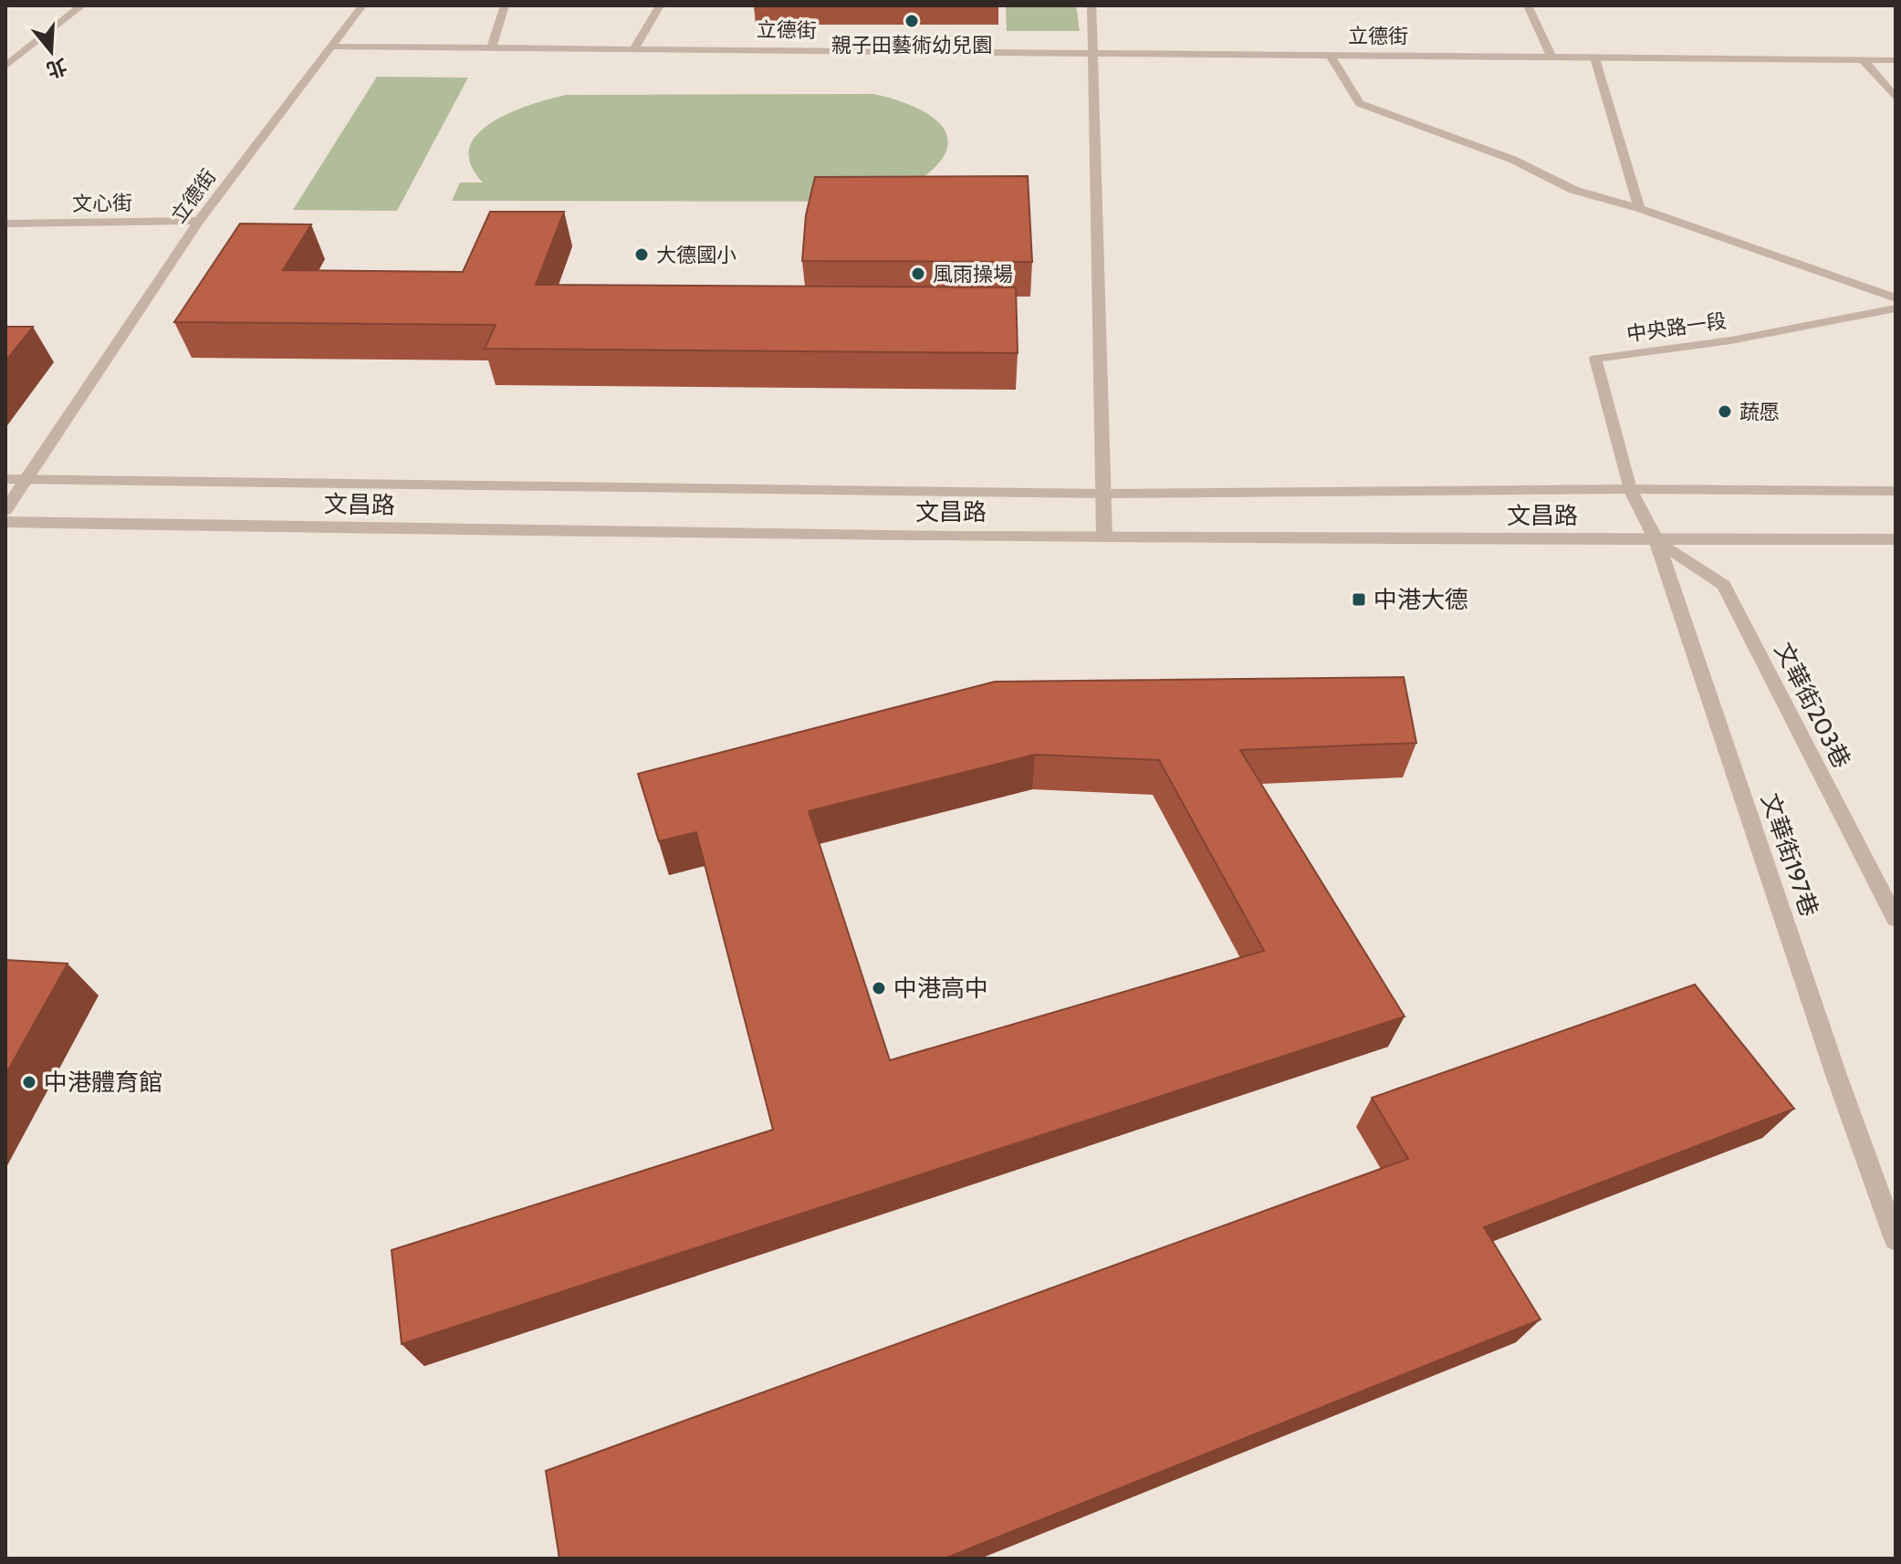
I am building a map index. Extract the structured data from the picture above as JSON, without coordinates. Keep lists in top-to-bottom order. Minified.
{"streets":{"street":["立德街","文心街","中央路一段","文昌路","文華街203巷","文華街197巷"]},"crossings":[["立德街","文心街"],["立德街","文昌路"],["中央路一段","文昌路"],["中央路一段","文華街197巷"],["文昌路","文華街203巷"],["文昌路","文華街197巷"],["文華街203巷","文華街197巷"]],"places":{"other":["親子田藝術幼兒園","大德國小","風雨操場","蔬愿","中港高中","中港體育館"],"transit":["中港大德"]},"north":"bottom"}
